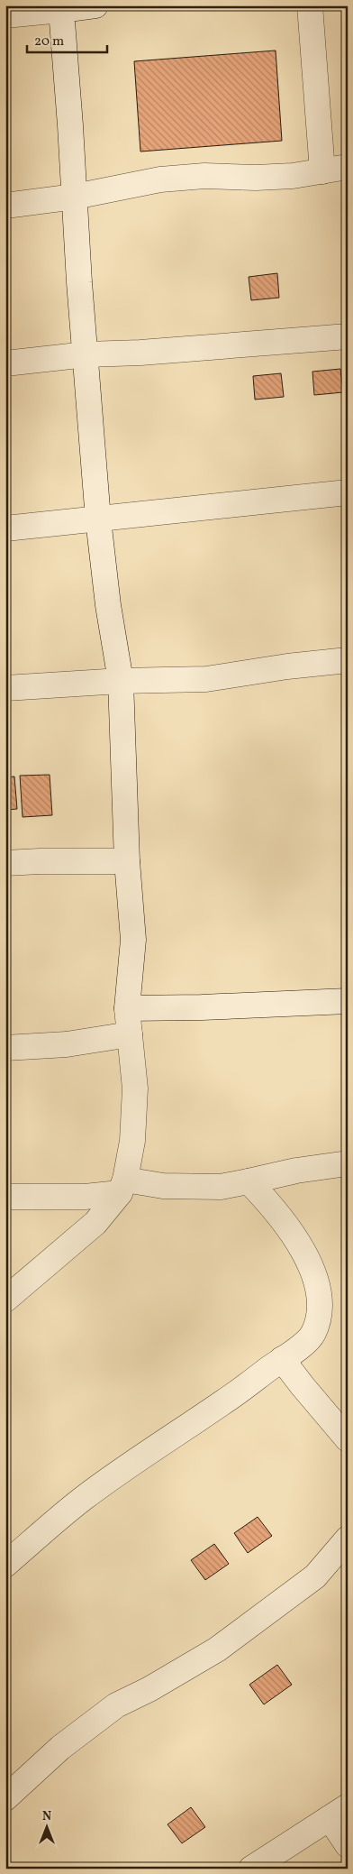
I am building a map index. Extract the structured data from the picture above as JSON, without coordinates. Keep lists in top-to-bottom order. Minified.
{"scale_bar":"20 m","north":"top"}
